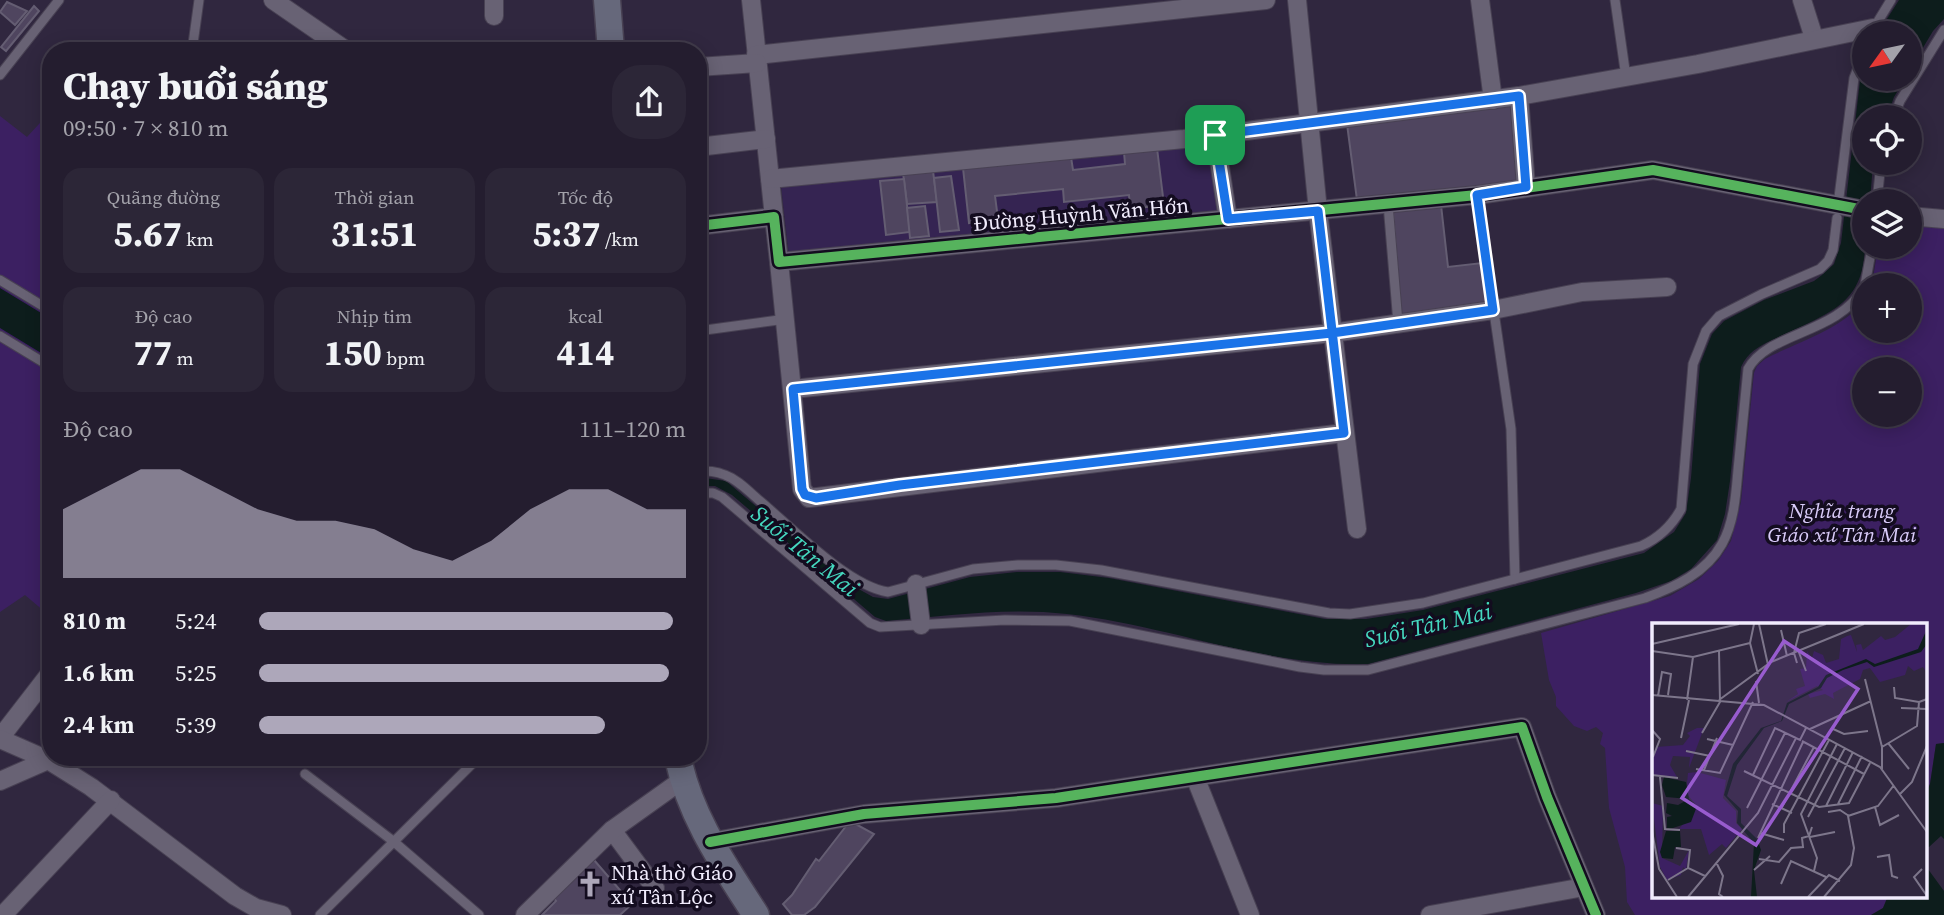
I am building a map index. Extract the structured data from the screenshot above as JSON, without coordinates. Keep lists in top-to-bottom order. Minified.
{"streets":{"street":["Đường Huỳnh Văn Hớn"]},"water":["Suối Tân Mai"],"parks":["Nghĩa trang Giáo xứ Tân Mai"],"places":{"church":["Nhà thờ Giáo xứ Tân Lộc"]},"north":"bottom left","page":{"map_buttons":["+","−"],"heading":["Chạy buổi sáng","09:50 · 7 × 810 m"],"stats":[["Quãng đường","5.67 km"],["Thời gian","31:51"],["Tốc độ","5:37 /km"],["Độ cao","77 m"],["Nhịp tim","150 bpm"],["kcal","414"]],"chart":["Độ cao","111–120 m"],"list":[{"name":"810 m","note":"5:24"},{"name":"1.6 km","note":"5:25"},{"name":"2.4 km","note":"5:39"}]}}
